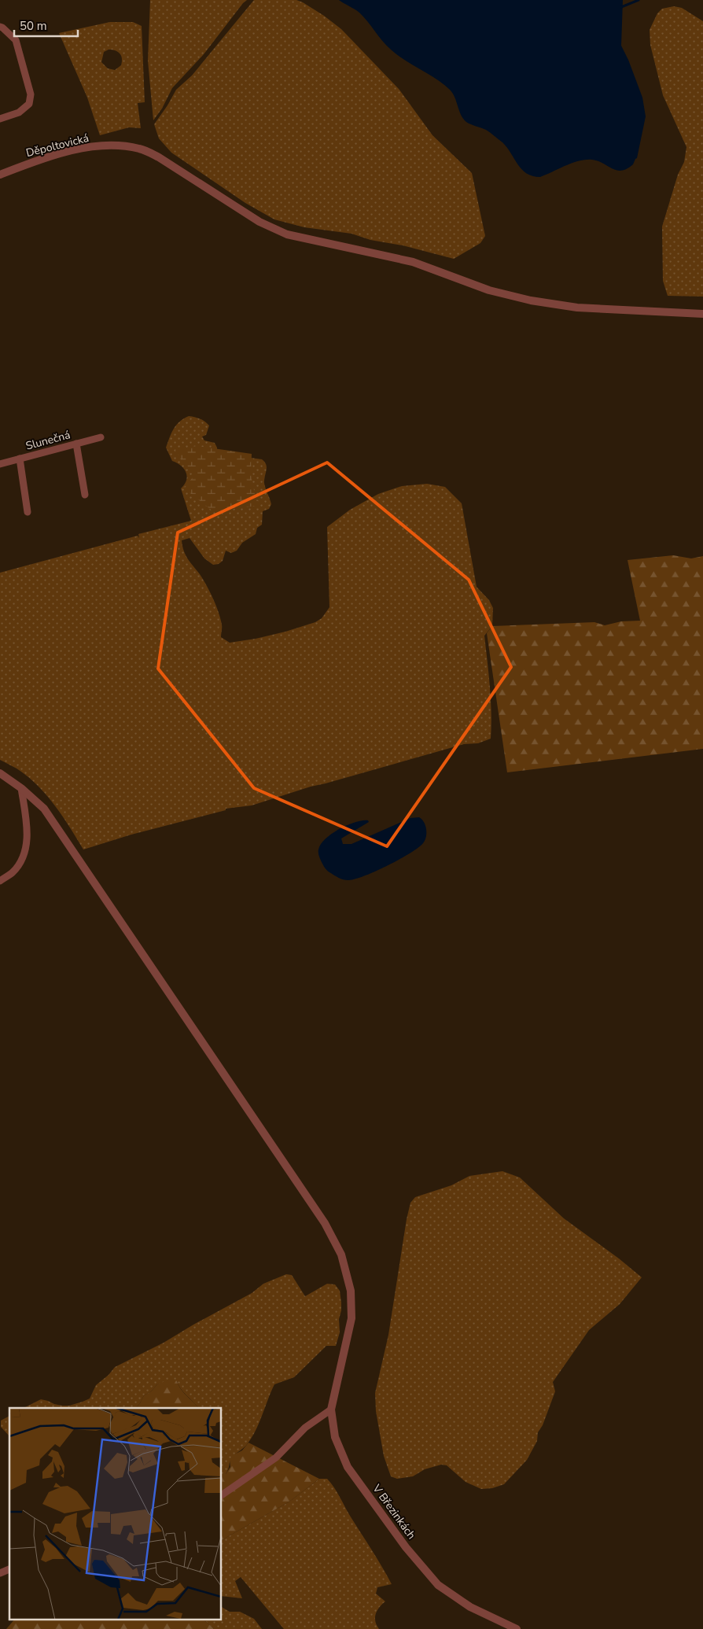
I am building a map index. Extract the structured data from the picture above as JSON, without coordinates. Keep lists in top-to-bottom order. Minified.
{"streets":{"street":["Děpoltovická","Slunečná","V Březinkách"]},"scale_bar":"50 m"}
